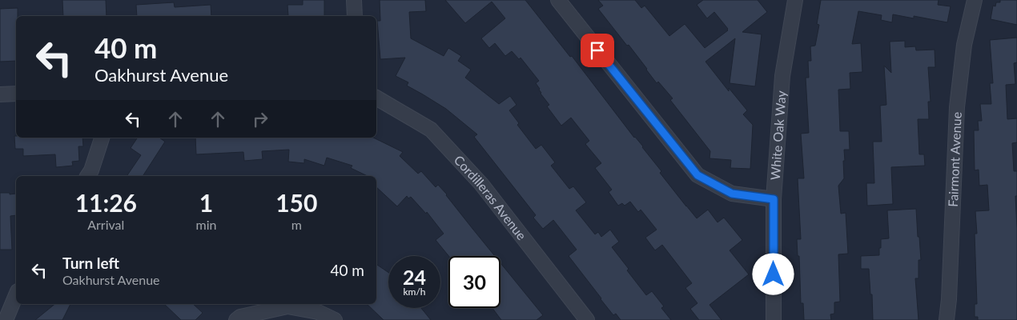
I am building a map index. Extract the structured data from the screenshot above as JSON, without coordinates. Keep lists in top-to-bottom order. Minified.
{"streets":{"street":["White Oak Way","Fairmont Avenue","Cordilleras Avenue"]},"page":{"turn":["40 m","Oakhurst Avenue"],"eta":["11:26","Arrival","1","min","150","m"],"list":[{"name":"Turn left","note":"Oakhurst Avenue","value":"40 m"}],"speed":"24 km/h","limit":"30"}}
